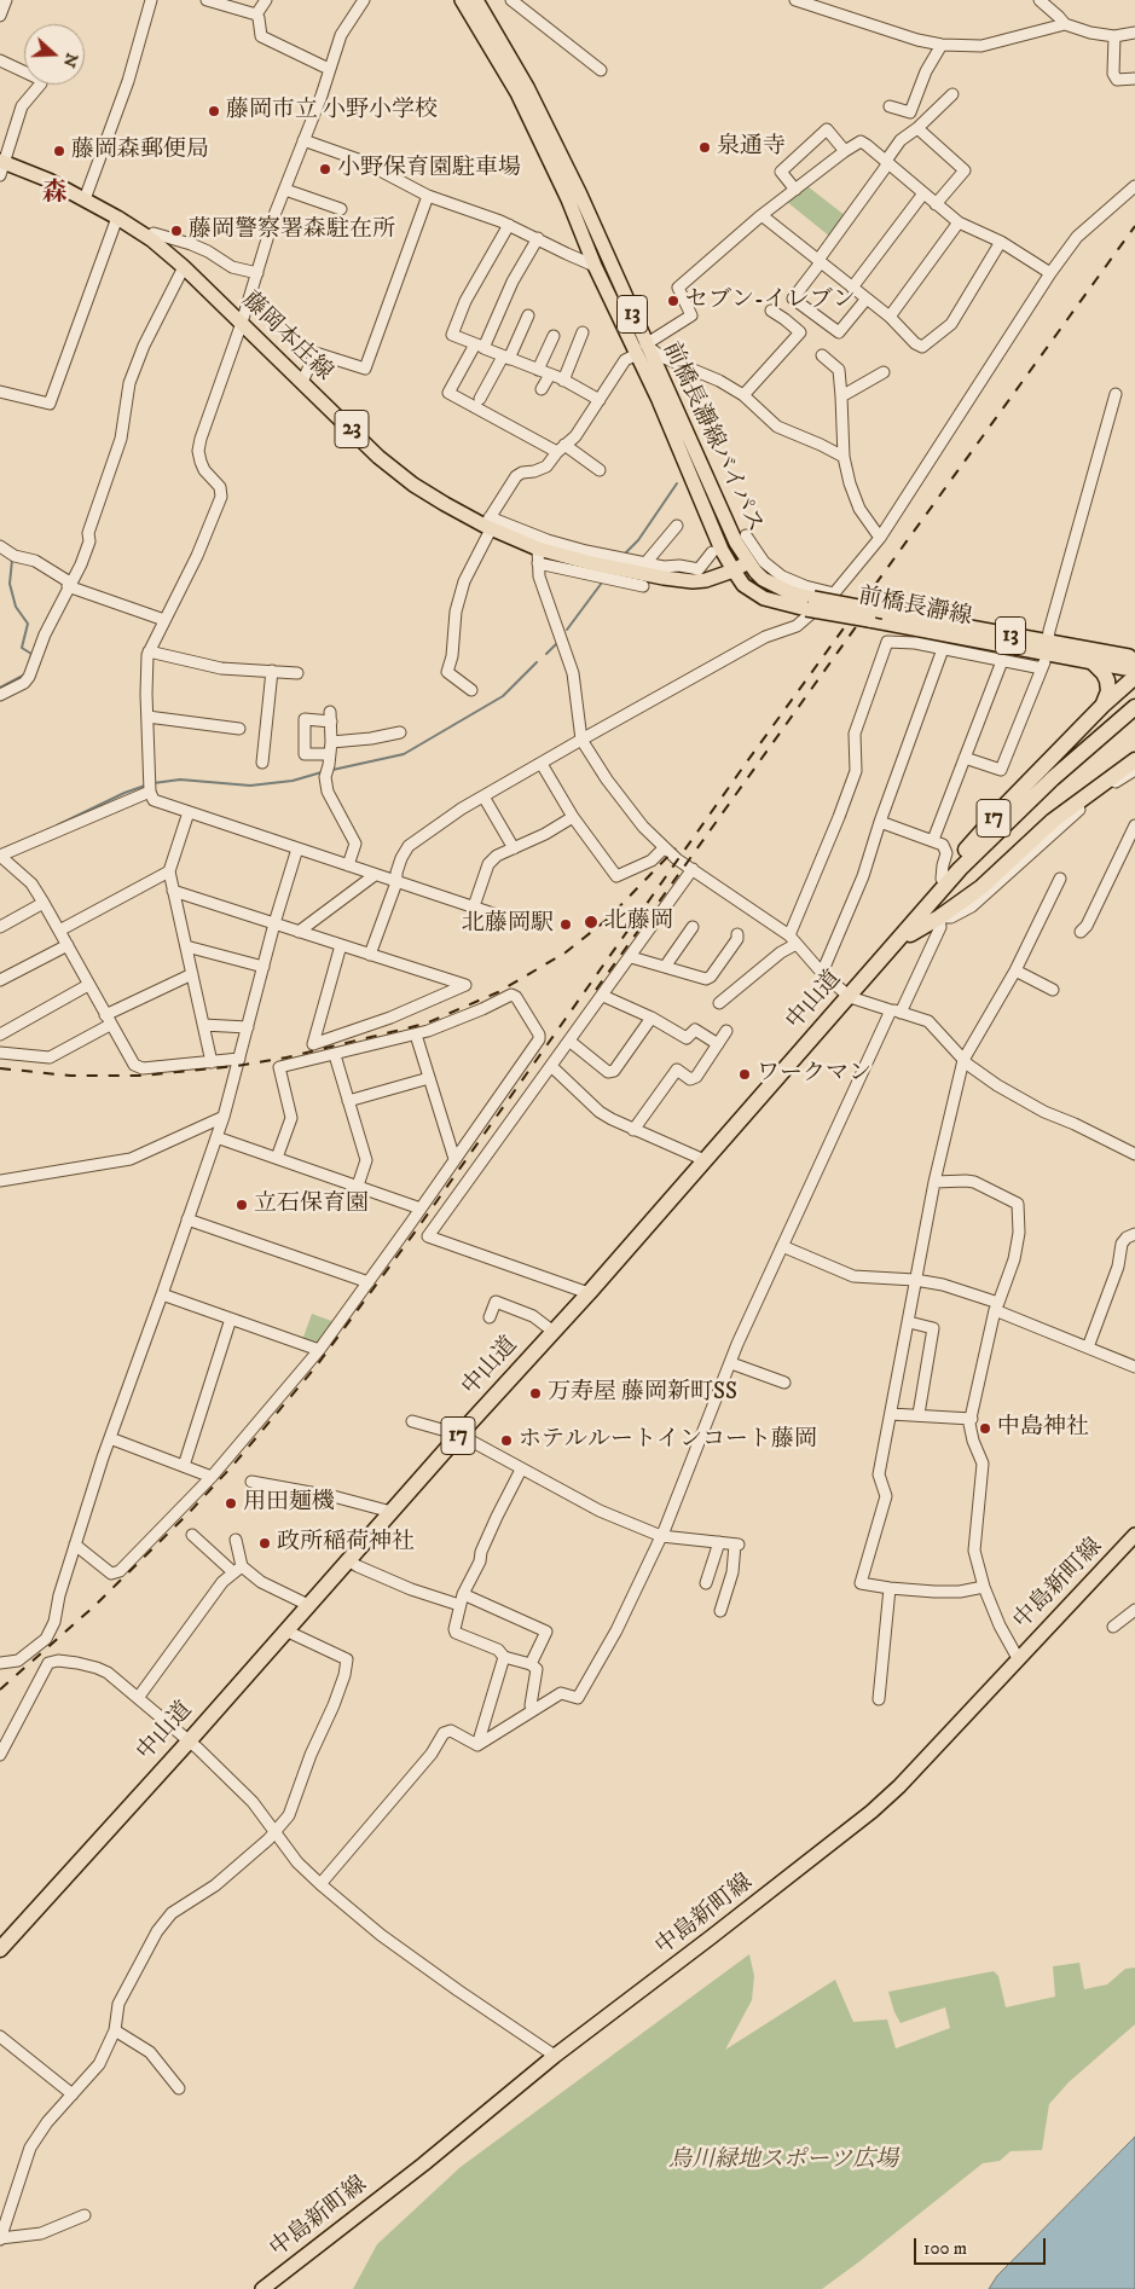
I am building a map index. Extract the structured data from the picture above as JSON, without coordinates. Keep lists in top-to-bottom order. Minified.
{"streets":{"highway":["17","中山道"],"main road":["13","藤岡本庄線","23","前橋長瀞線バイパス","前橋長瀞線","中島新町線"]},"crossings":[["藤岡本庄線","前橋長瀞線バイパス"],["藤岡本庄線","前橋長瀞線"],["前橋長瀞線バイパス","前橋長瀞線"],["17","中山道"]],"districts":["森"],"parks":["烏川緑地スポーツ広場"],"places":["藤岡市立 小野小学校","泉通寺","藤岡森郵便局","小野保育園駐車場","藤岡警察署森駐在所","セブン-イレブン","北藤岡","北藤岡駅","ワークマン","立石保育園","万寿屋 藤岡新町SS","中島神社","ホテルルートインコート藤岡","用田麺機","政所稲荷神社"],"scale_bar":"100 m","north":"right"}
